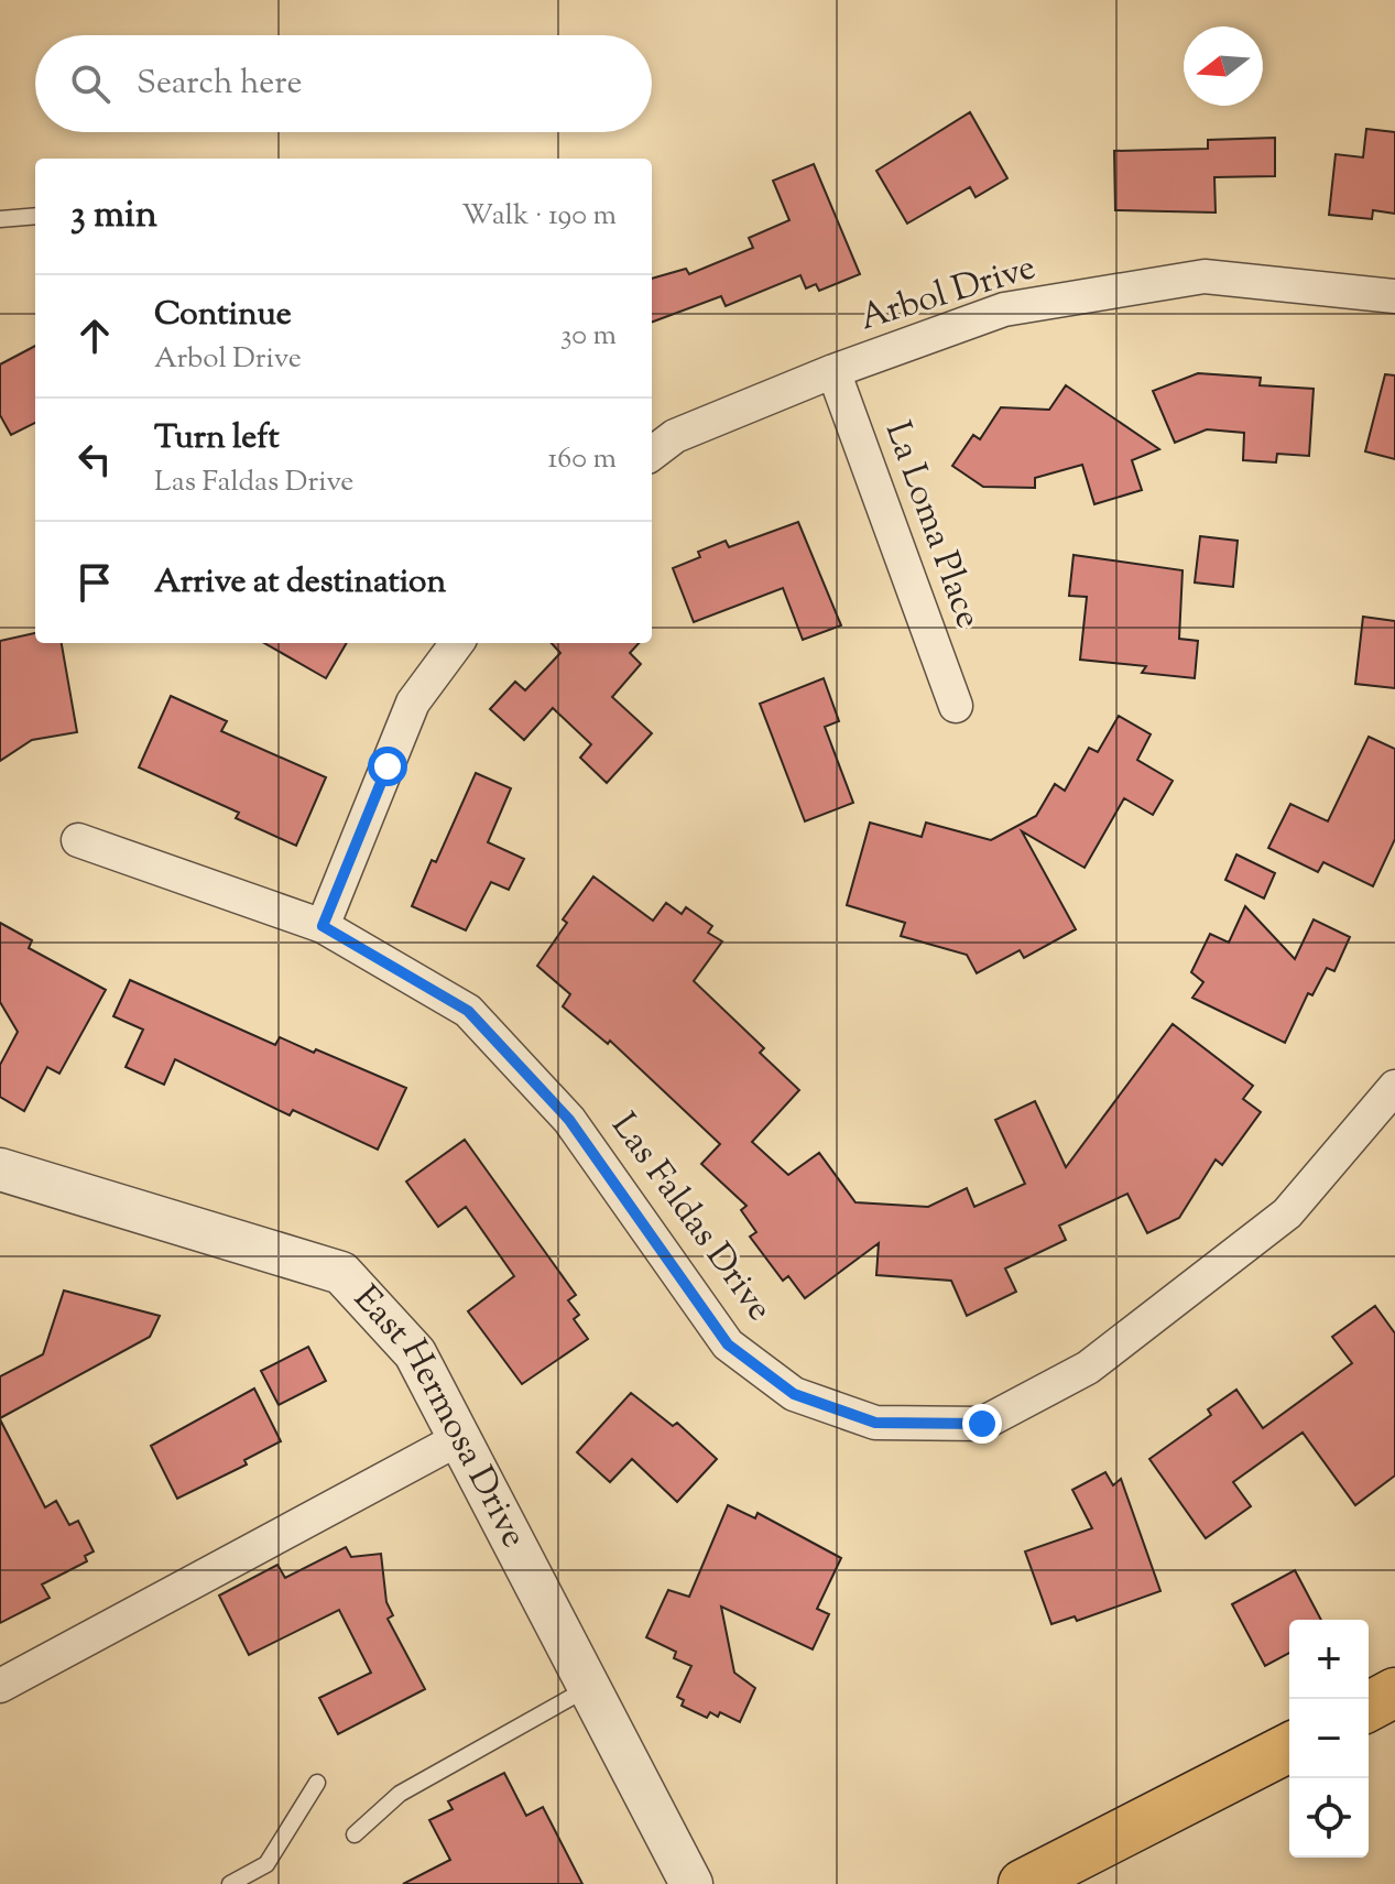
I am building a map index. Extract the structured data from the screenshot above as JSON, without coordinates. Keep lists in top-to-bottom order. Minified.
{"streets":{"street":["Arbol Drive","La Loma Place","Las Faldas Drive","East Hermosa Drive"]},"crossings":[["Arbol Drive","La Loma Place"]],"north":"left","page":{"search":"Search here","heading":["3 min","Walk · 190 m"],"list":[["Continue","Arbol Drive","30 m"],["Turn left","Las Faldas Drive","160 m"],"Arrive at destination"],"map_buttons":["+","−"]}}
